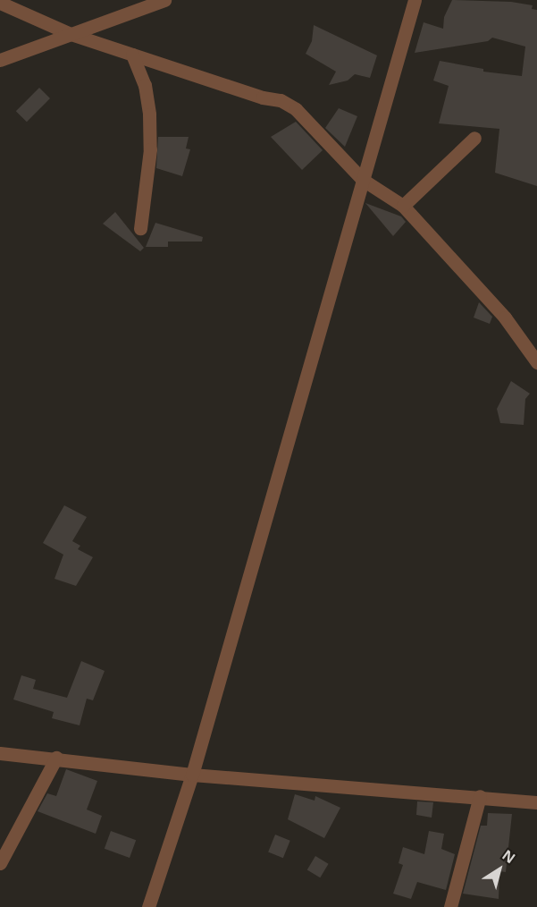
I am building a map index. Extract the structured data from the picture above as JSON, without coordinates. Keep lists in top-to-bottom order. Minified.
{"north":"top right"}
